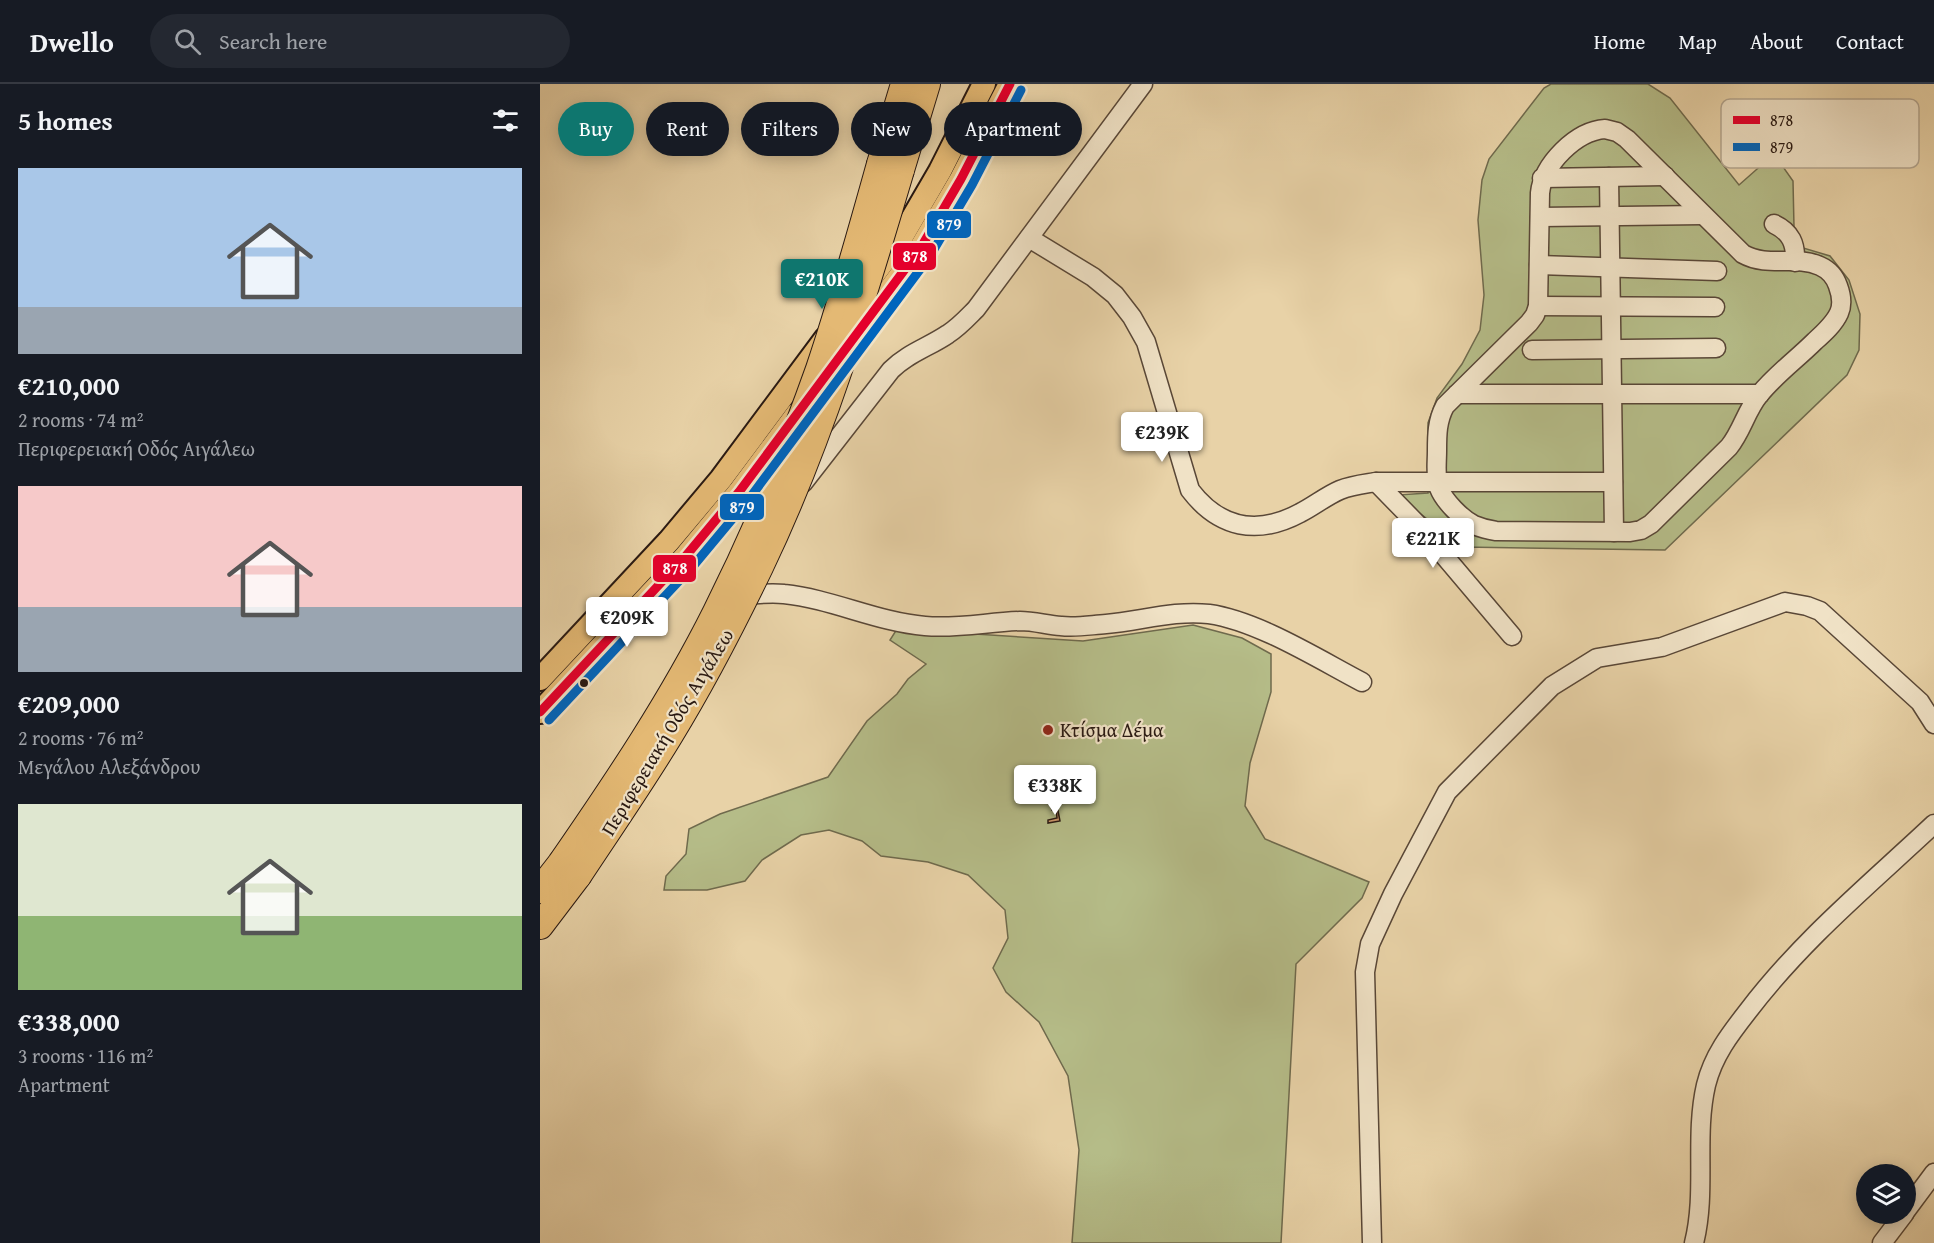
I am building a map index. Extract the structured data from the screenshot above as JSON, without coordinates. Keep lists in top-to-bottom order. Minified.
{"streets":{"highway":["Περιφερειακή Οδός Αιγάλεω"]},"places":["Κτίσμα Δέμα"],"lines":["transit line 878","transit line 879"],"legend":["878","879"],"page":{"header":"Dwello","search":"Search here","nav":["Home","Map","About","Contact"],"heading":"5 homes","chip":["Buy","Rent","Filters","New","Apartment"],"list":[{"name":"€210,000","note":"2 rooms · 74 m² · Περιφερειακή Οδός Αιγάλεω"},{"name":"€209,000","note":"2 rooms · 76 m² · Μεγάλου Αλεξάνδρου"},{"name":"€338,000","note":"3 rooms · 116 m² · Apartment"}],"price":["€210K","€239K","€221K","€209K","€338K"]}}
